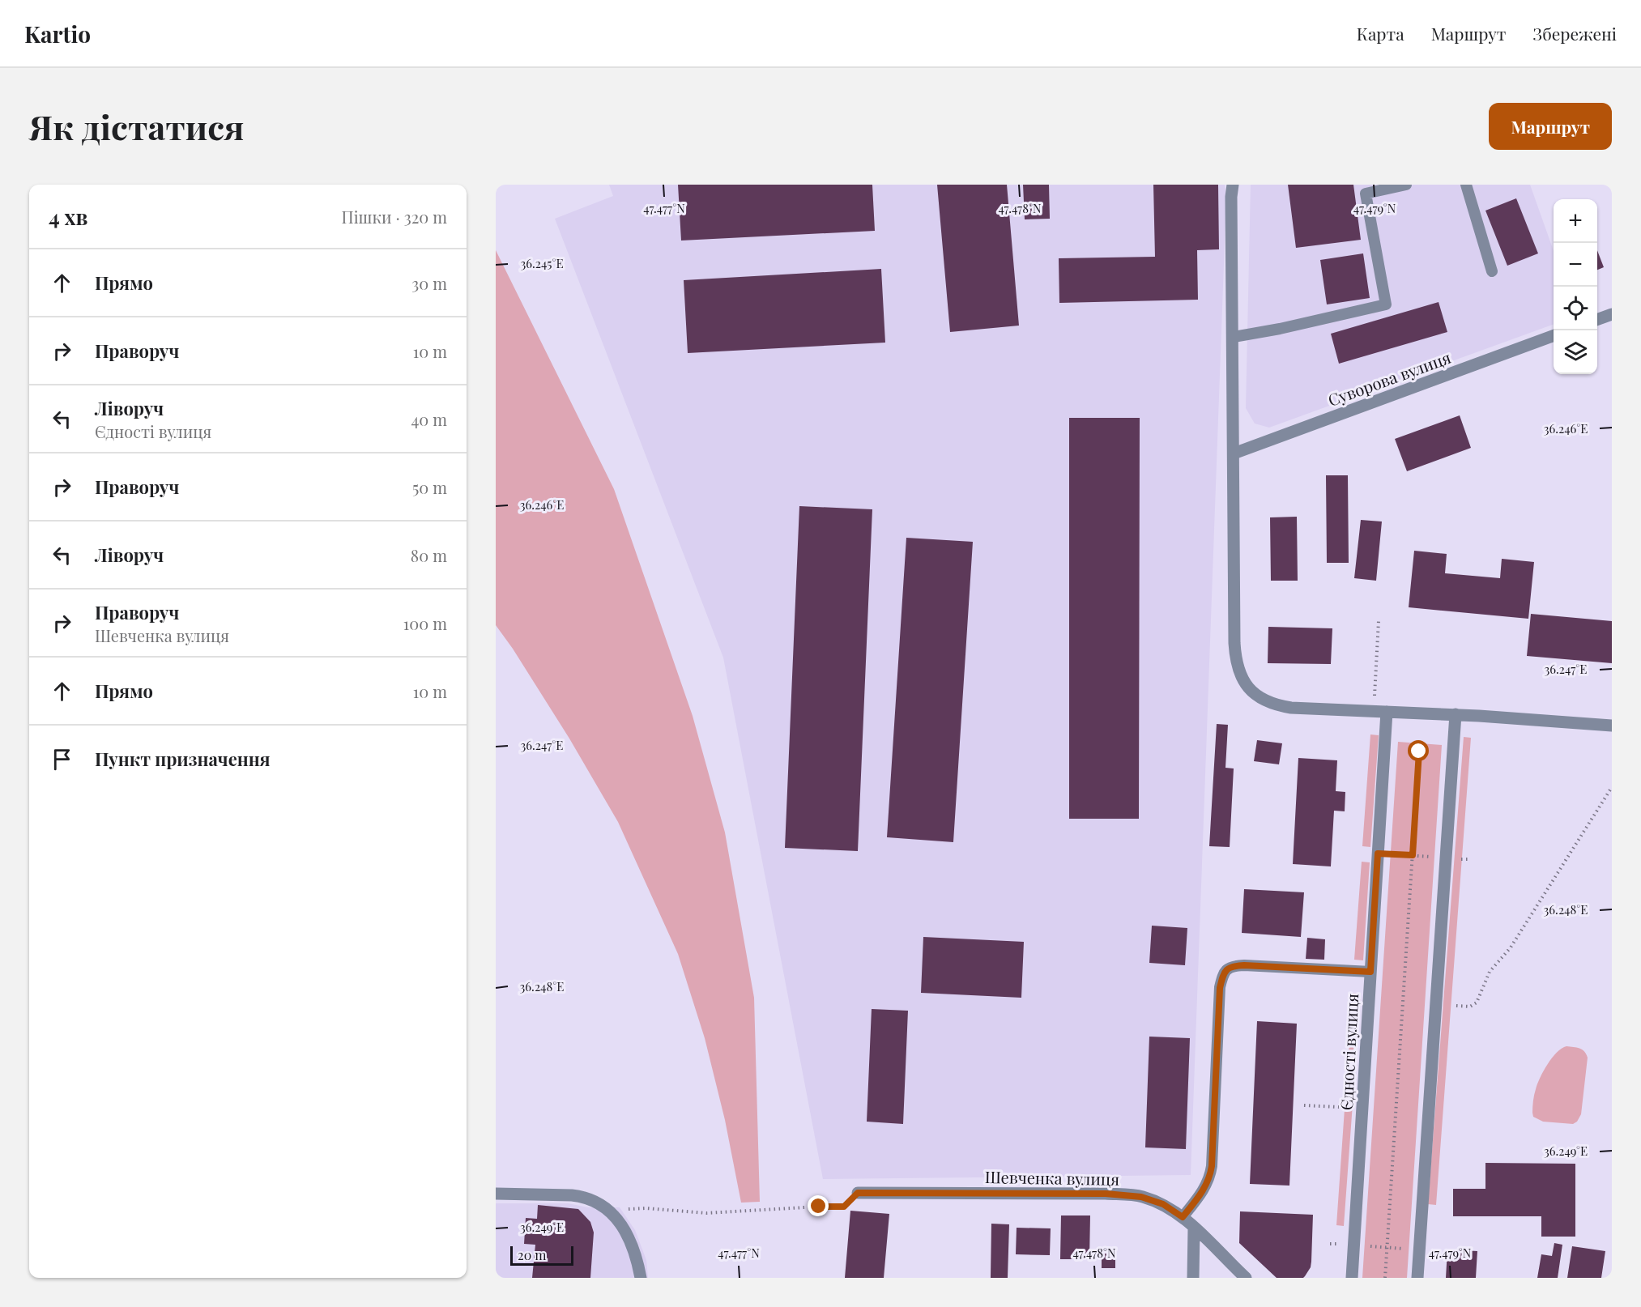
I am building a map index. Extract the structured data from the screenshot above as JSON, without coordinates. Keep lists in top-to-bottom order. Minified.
{"streets":{"street":["Суворова вулиця","Єдності вулиця","Шевченка вулиця"]},"scale_bar":"20 m","page":{"header":"Kartio","nav":["Карта","Маршрут","Збережені"],"buttons":"Маршрут","title":"Як дістатися","heading":["4 хв","Пішки · 320 m"],"map_buttons":["+","−"],"list":[["Прямо","30 m"],["Праворуч","10 m"],["Ліворуч","Єдності вулиця","40 m"],["Праворуч","50 m"],["Ліворуч","80 m"],["Праворуч","Шевченка вулиця","100 m"],["Прямо","10 m"],"Пункт призначення"],"scale":"20 m"},"coordinates":["47.477°N","47.478°N","47.479°N","36.245°E","36.246°E","36.247°E","36.248°E","36.249°E"]}
